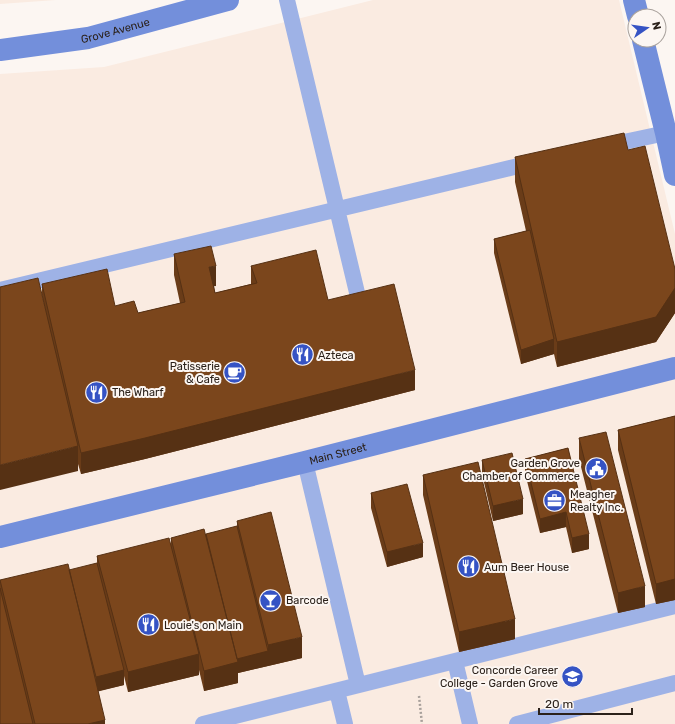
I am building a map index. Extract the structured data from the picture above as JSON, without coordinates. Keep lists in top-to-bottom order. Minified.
{"streets":{"street":["Grove Avenue","Main Street"]},"places":{"restaurant":["Azteca","The Wharf","Aum Beer House","Louie's on Main"],"cafe":["Patisserie & Cafe"],"public building":["Garden Grove Chamber of Commerce"],"office":["Meagher Realty Inc."],"bar":["Barcode"],"school or university":["Concorde Career College - Garden Grove"]},"scale_bar":"20 m","north":"right"}
